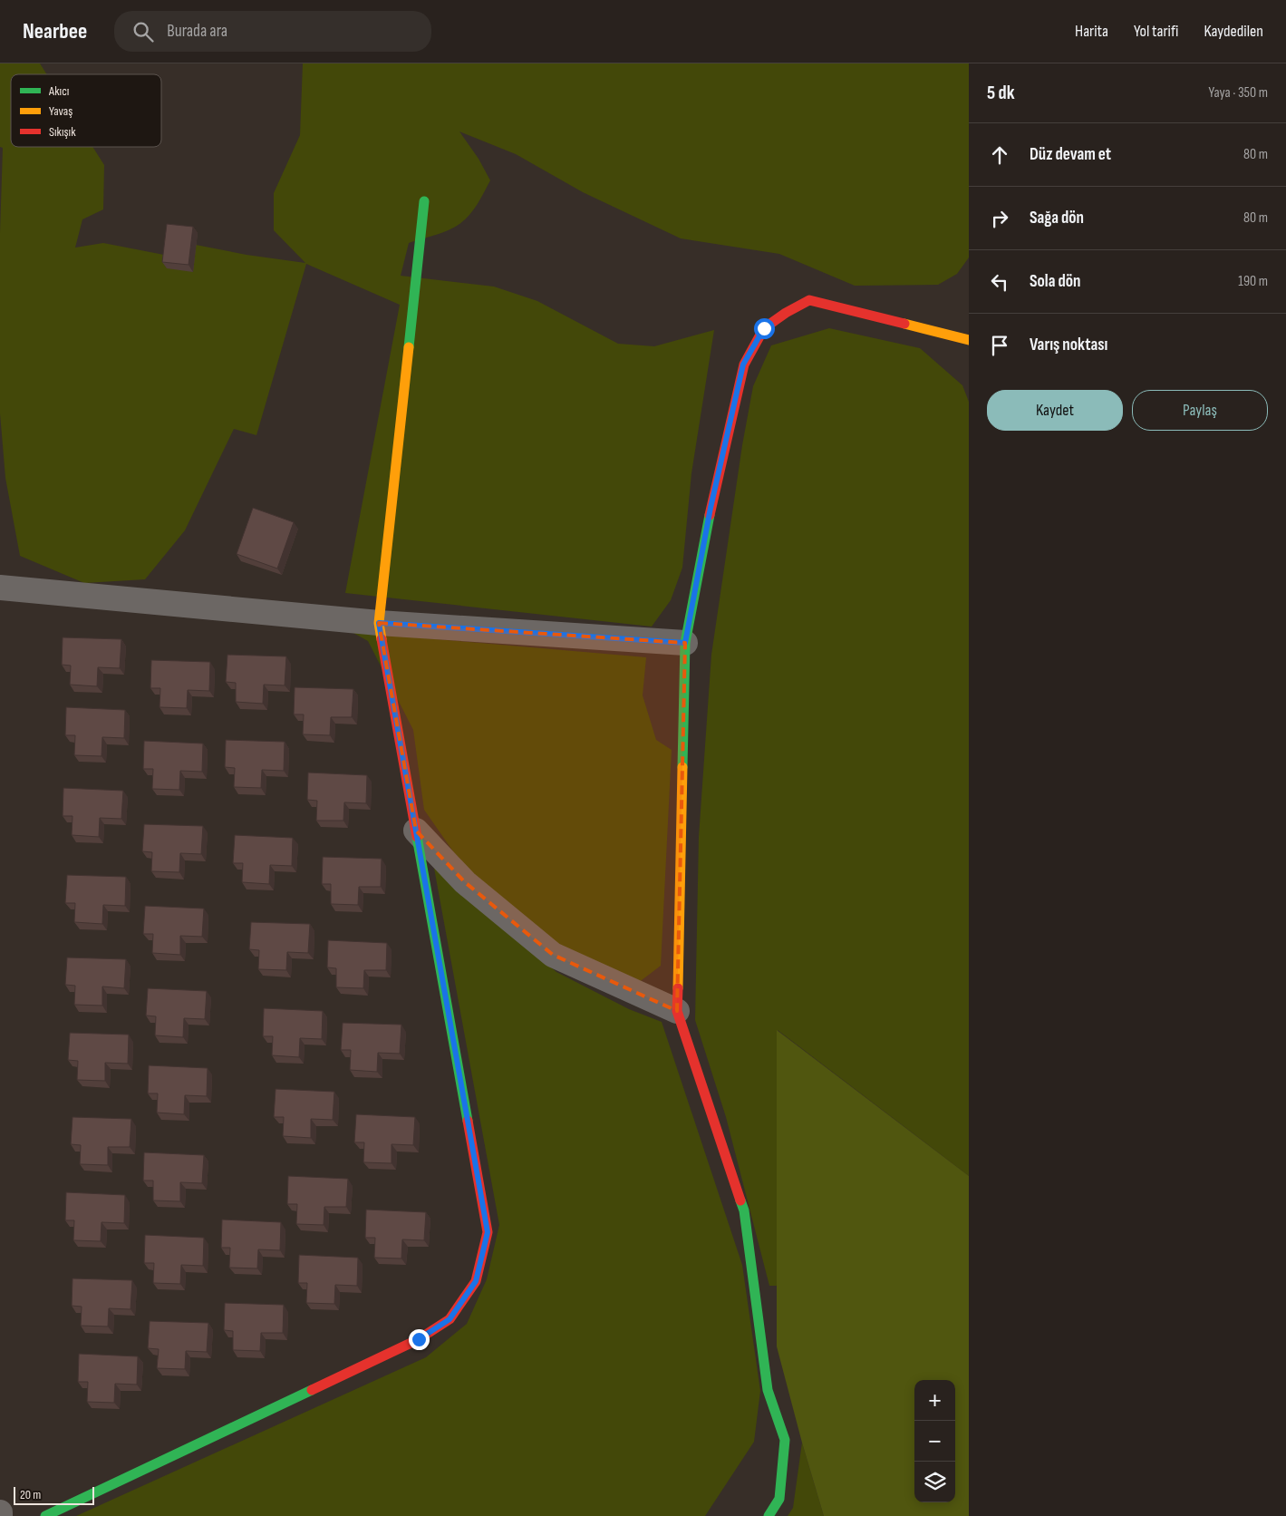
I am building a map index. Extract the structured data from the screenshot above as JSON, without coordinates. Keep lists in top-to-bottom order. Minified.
{"legend":["Akıcı","Yavaş","Sıkışık"],"scale_bar":"20 m","page":{"header":"Nearbee","search":"Burada ara","nav":["Harita","Yol tarifi","Kaydedilen"],"heading":["5 dk","Yaya · 350 m"],"list":[["Düz devam et","80 m"],["Sağa dön","80 m"],["Sola dön","190 m"],"Varış noktası"],"buttons":["Kaydet","Paylaş"],"map_buttons":["+","−"],"scale":"20 m"}}
